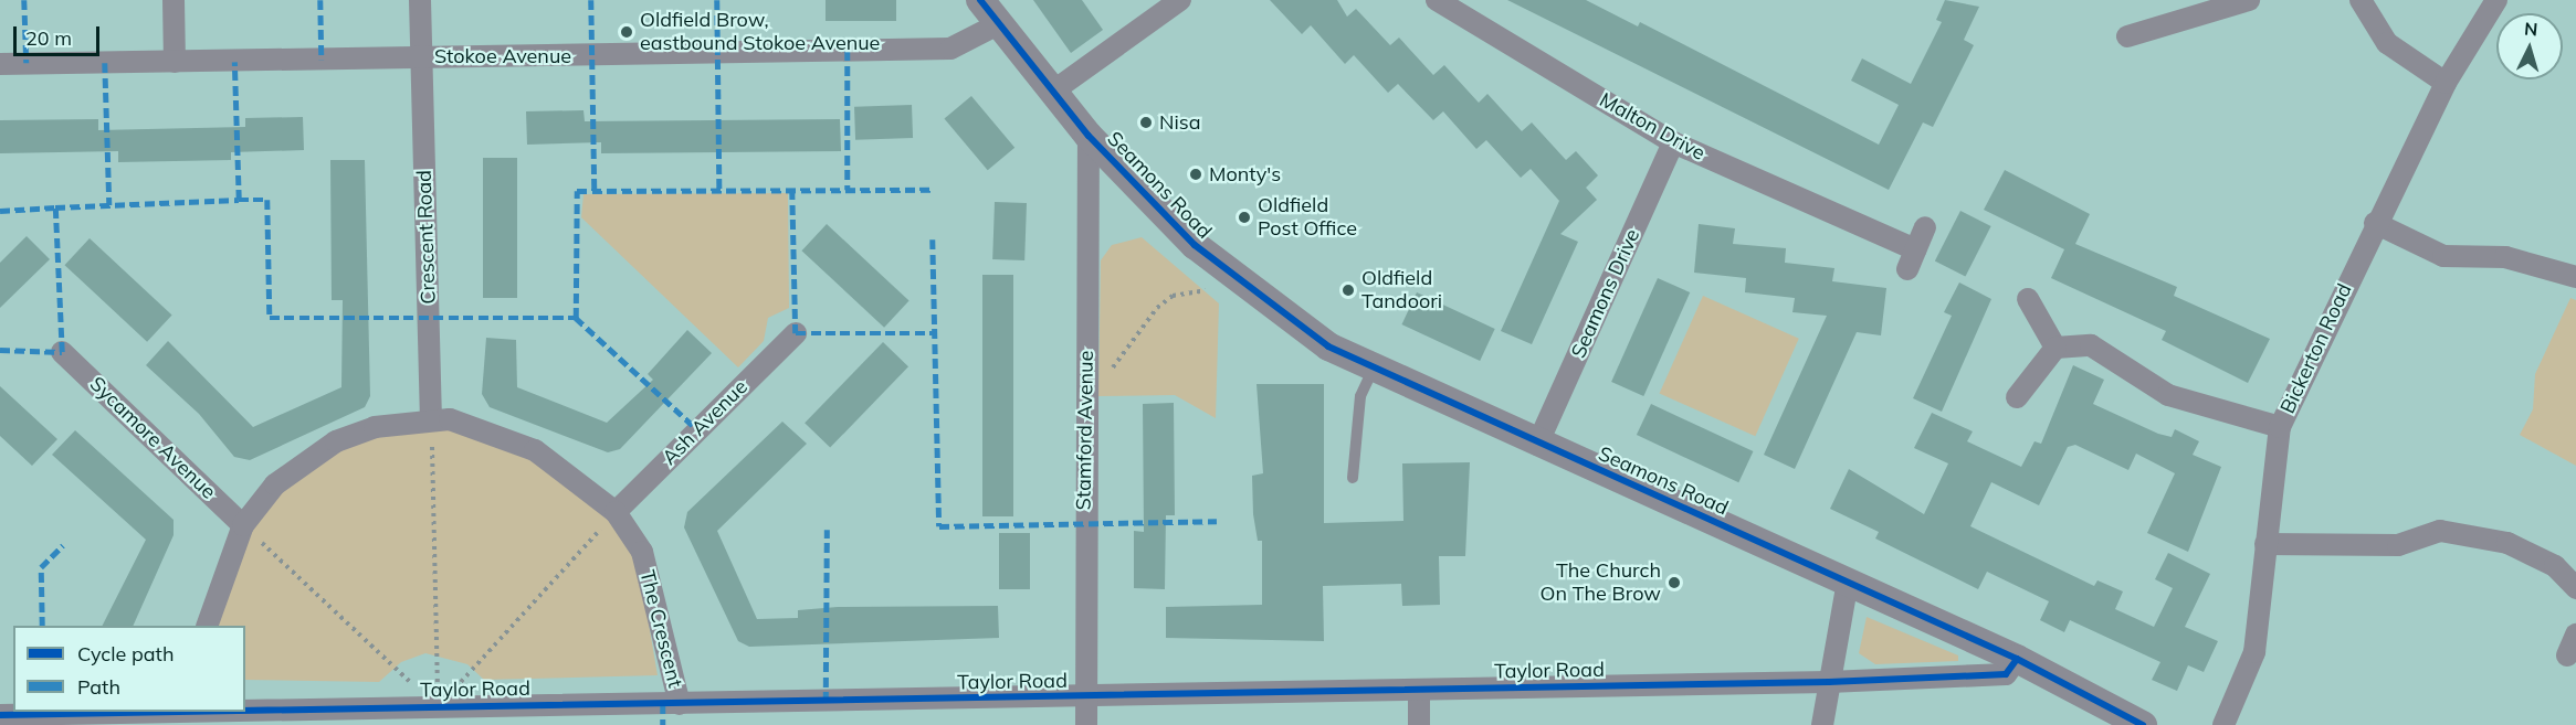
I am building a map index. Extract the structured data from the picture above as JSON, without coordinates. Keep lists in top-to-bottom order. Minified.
{"streets":{"street":["Stokoe Avenue","Malton Drive","Seamons Road","Crescent Road","Seamons Drive","Bickerton Road","Ash Avenue","Stamford Avenue","Sycamore Avenue","The Crescent","Taylor Road"]},"crossings":[["Stokoe Avenue","Seamons Road"],["Stokoe Avenue","Crescent Road"],["Malton Drive","Seamons Drive"],["Seamons Road","Seamons Drive"],["Seamons Road","Stamford Avenue"],["Seamons Road","Taylor Road"],["Crescent Road","The Crescent"],["Ash Avenue","The Crescent"],["Stamford Avenue","Taylor Road"],["Sycamore Avenue","The Crescent"],["The Crescent","Taylor Road"]],"places":["Oldfield Brow, eastbound Stokoe Avenue","Nisa","Monty's","Oldfield Post Office","Oldfield Tandoori","The Church On The Brow"],"legend":["Cycle path","Path"],"scale_bar":"20 m","north":"top"}
